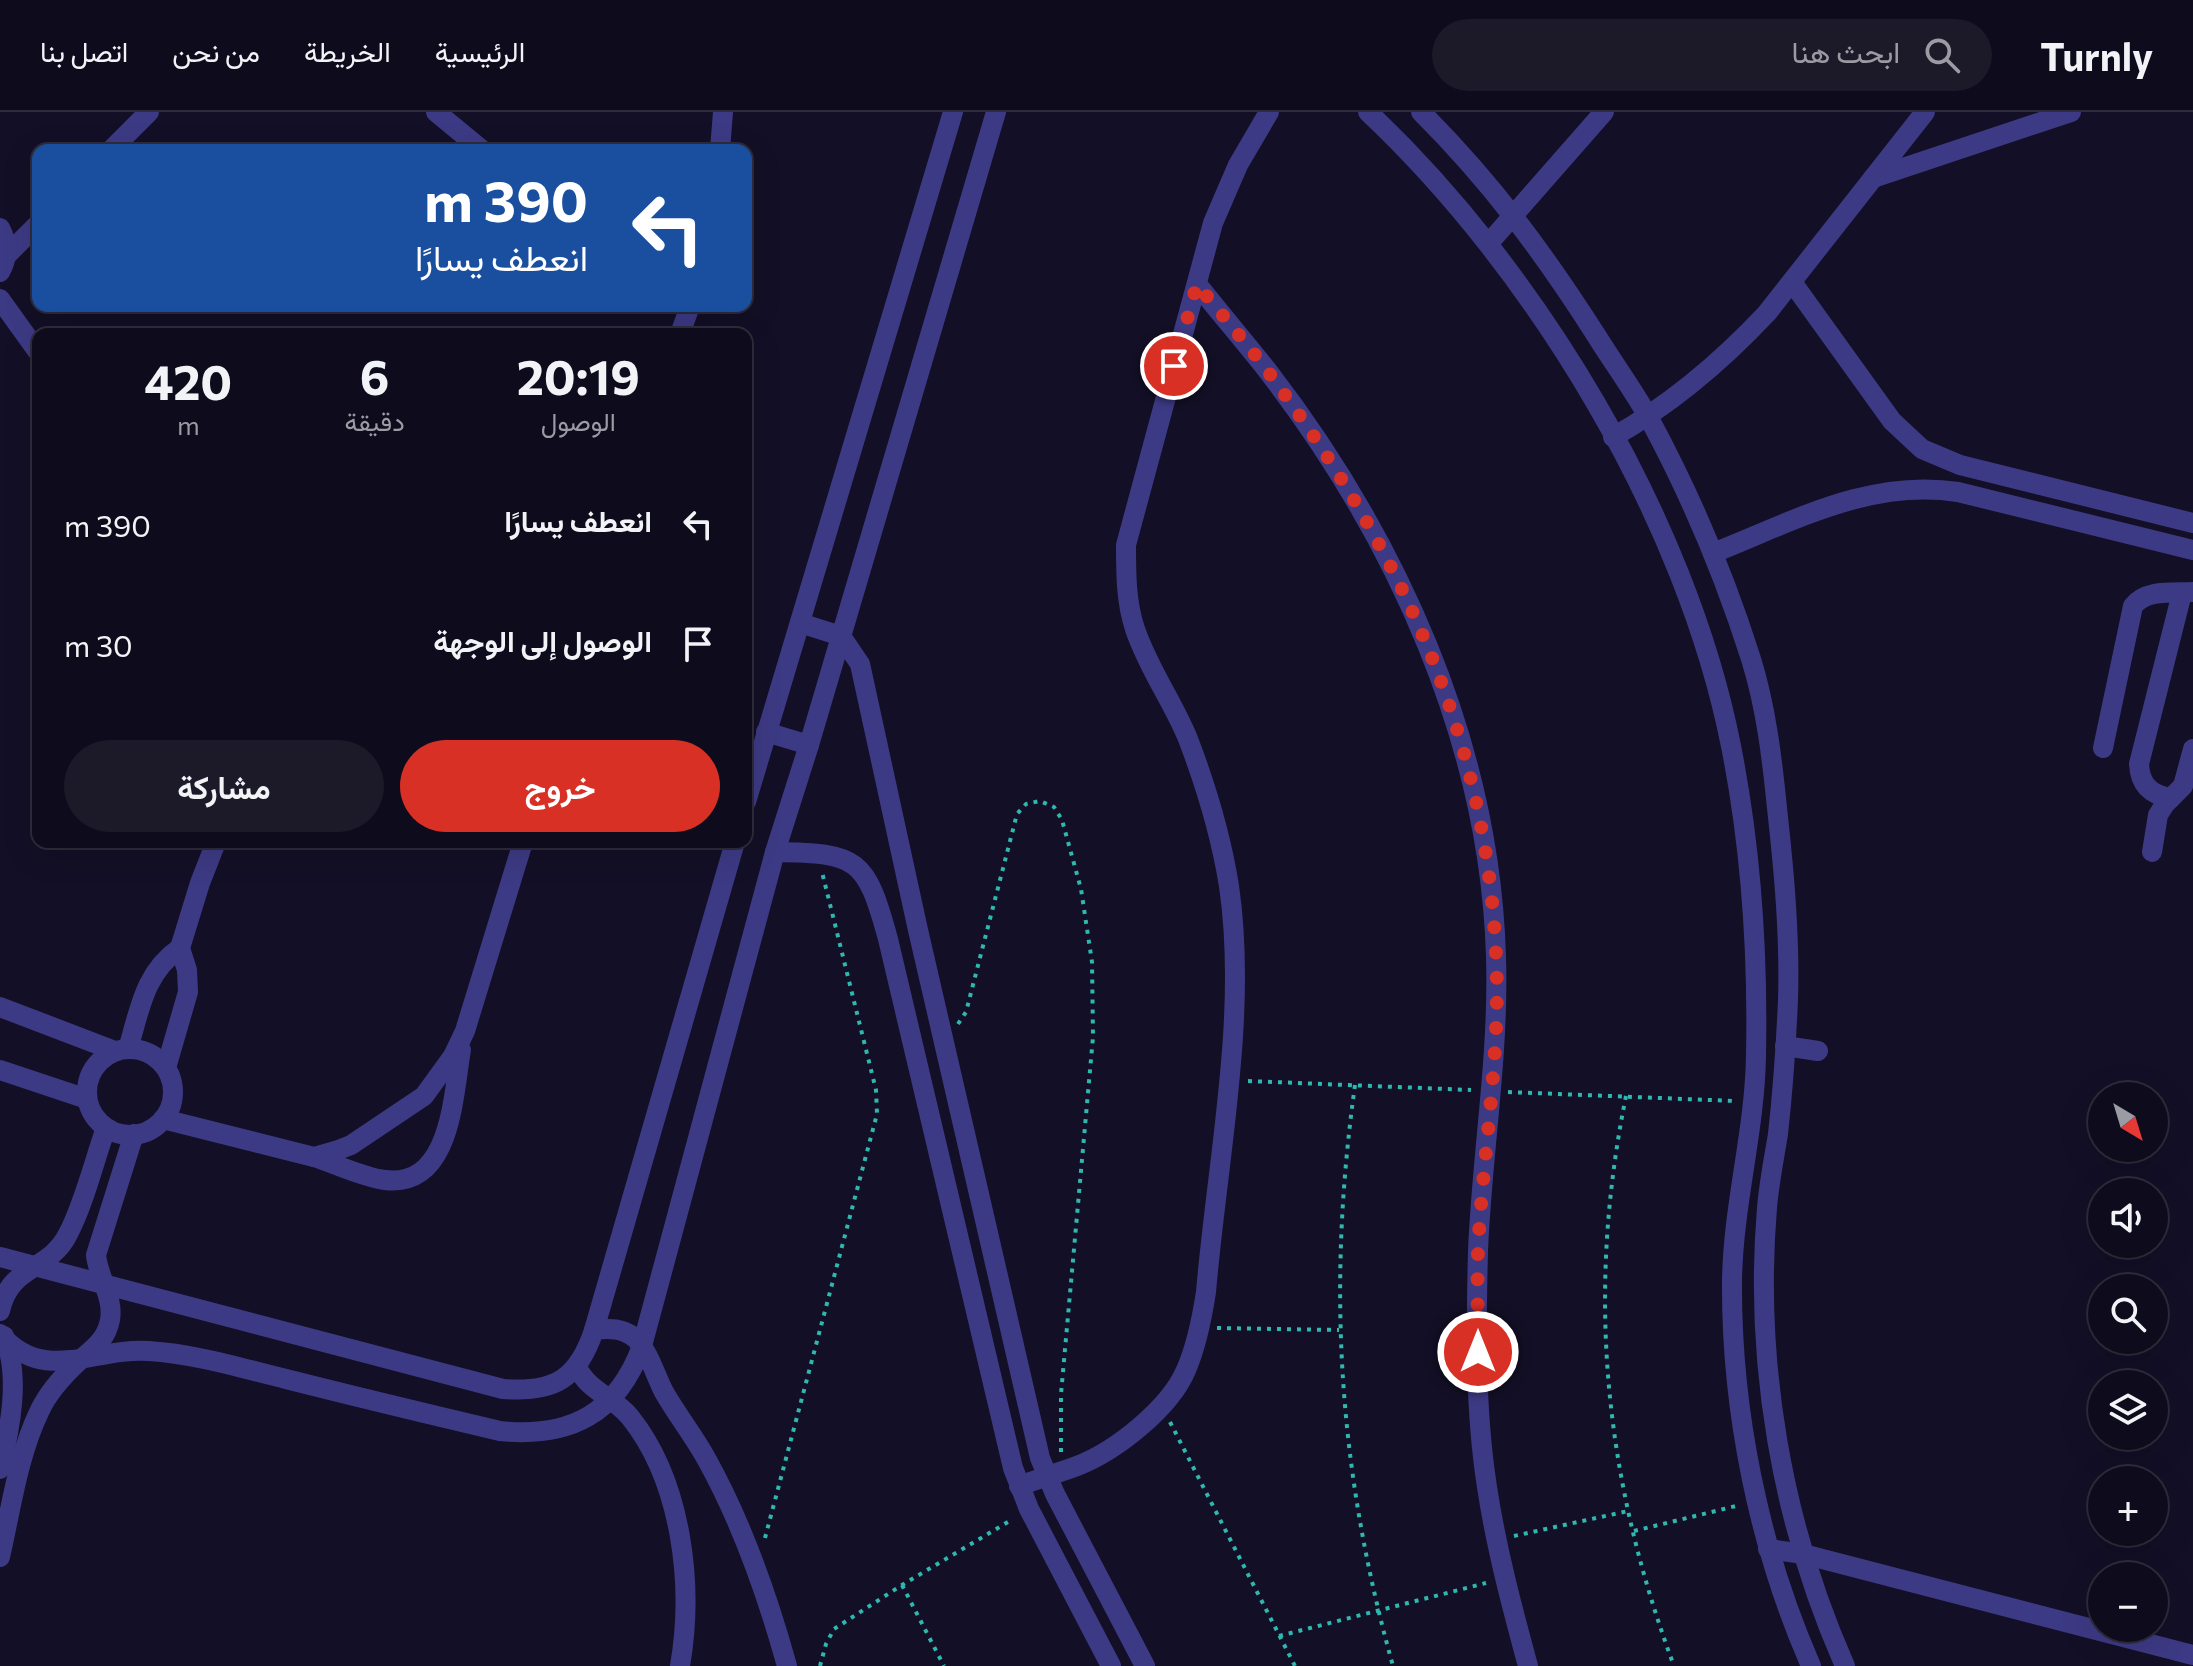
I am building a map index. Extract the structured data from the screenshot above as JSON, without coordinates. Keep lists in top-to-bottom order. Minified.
{"north":"bottom right","page":{"header":"Turnly","search":"ابحث هنا","nav":["الرئيسية","الخريطة","من نحن","اتصل بنا"],"turn":["390 m","انعطف يسارًا"],"eta":["20:19","الوصول","6","دقيقة","420","m"],"list":[{"name":"انعطف يسارًا","value":"390 m"},{"name":"الوصول إلى الوجهة","value":"30 m"}],"buttons":["خروج","مشاركة"],"map_buttons":["+","−"]}}
